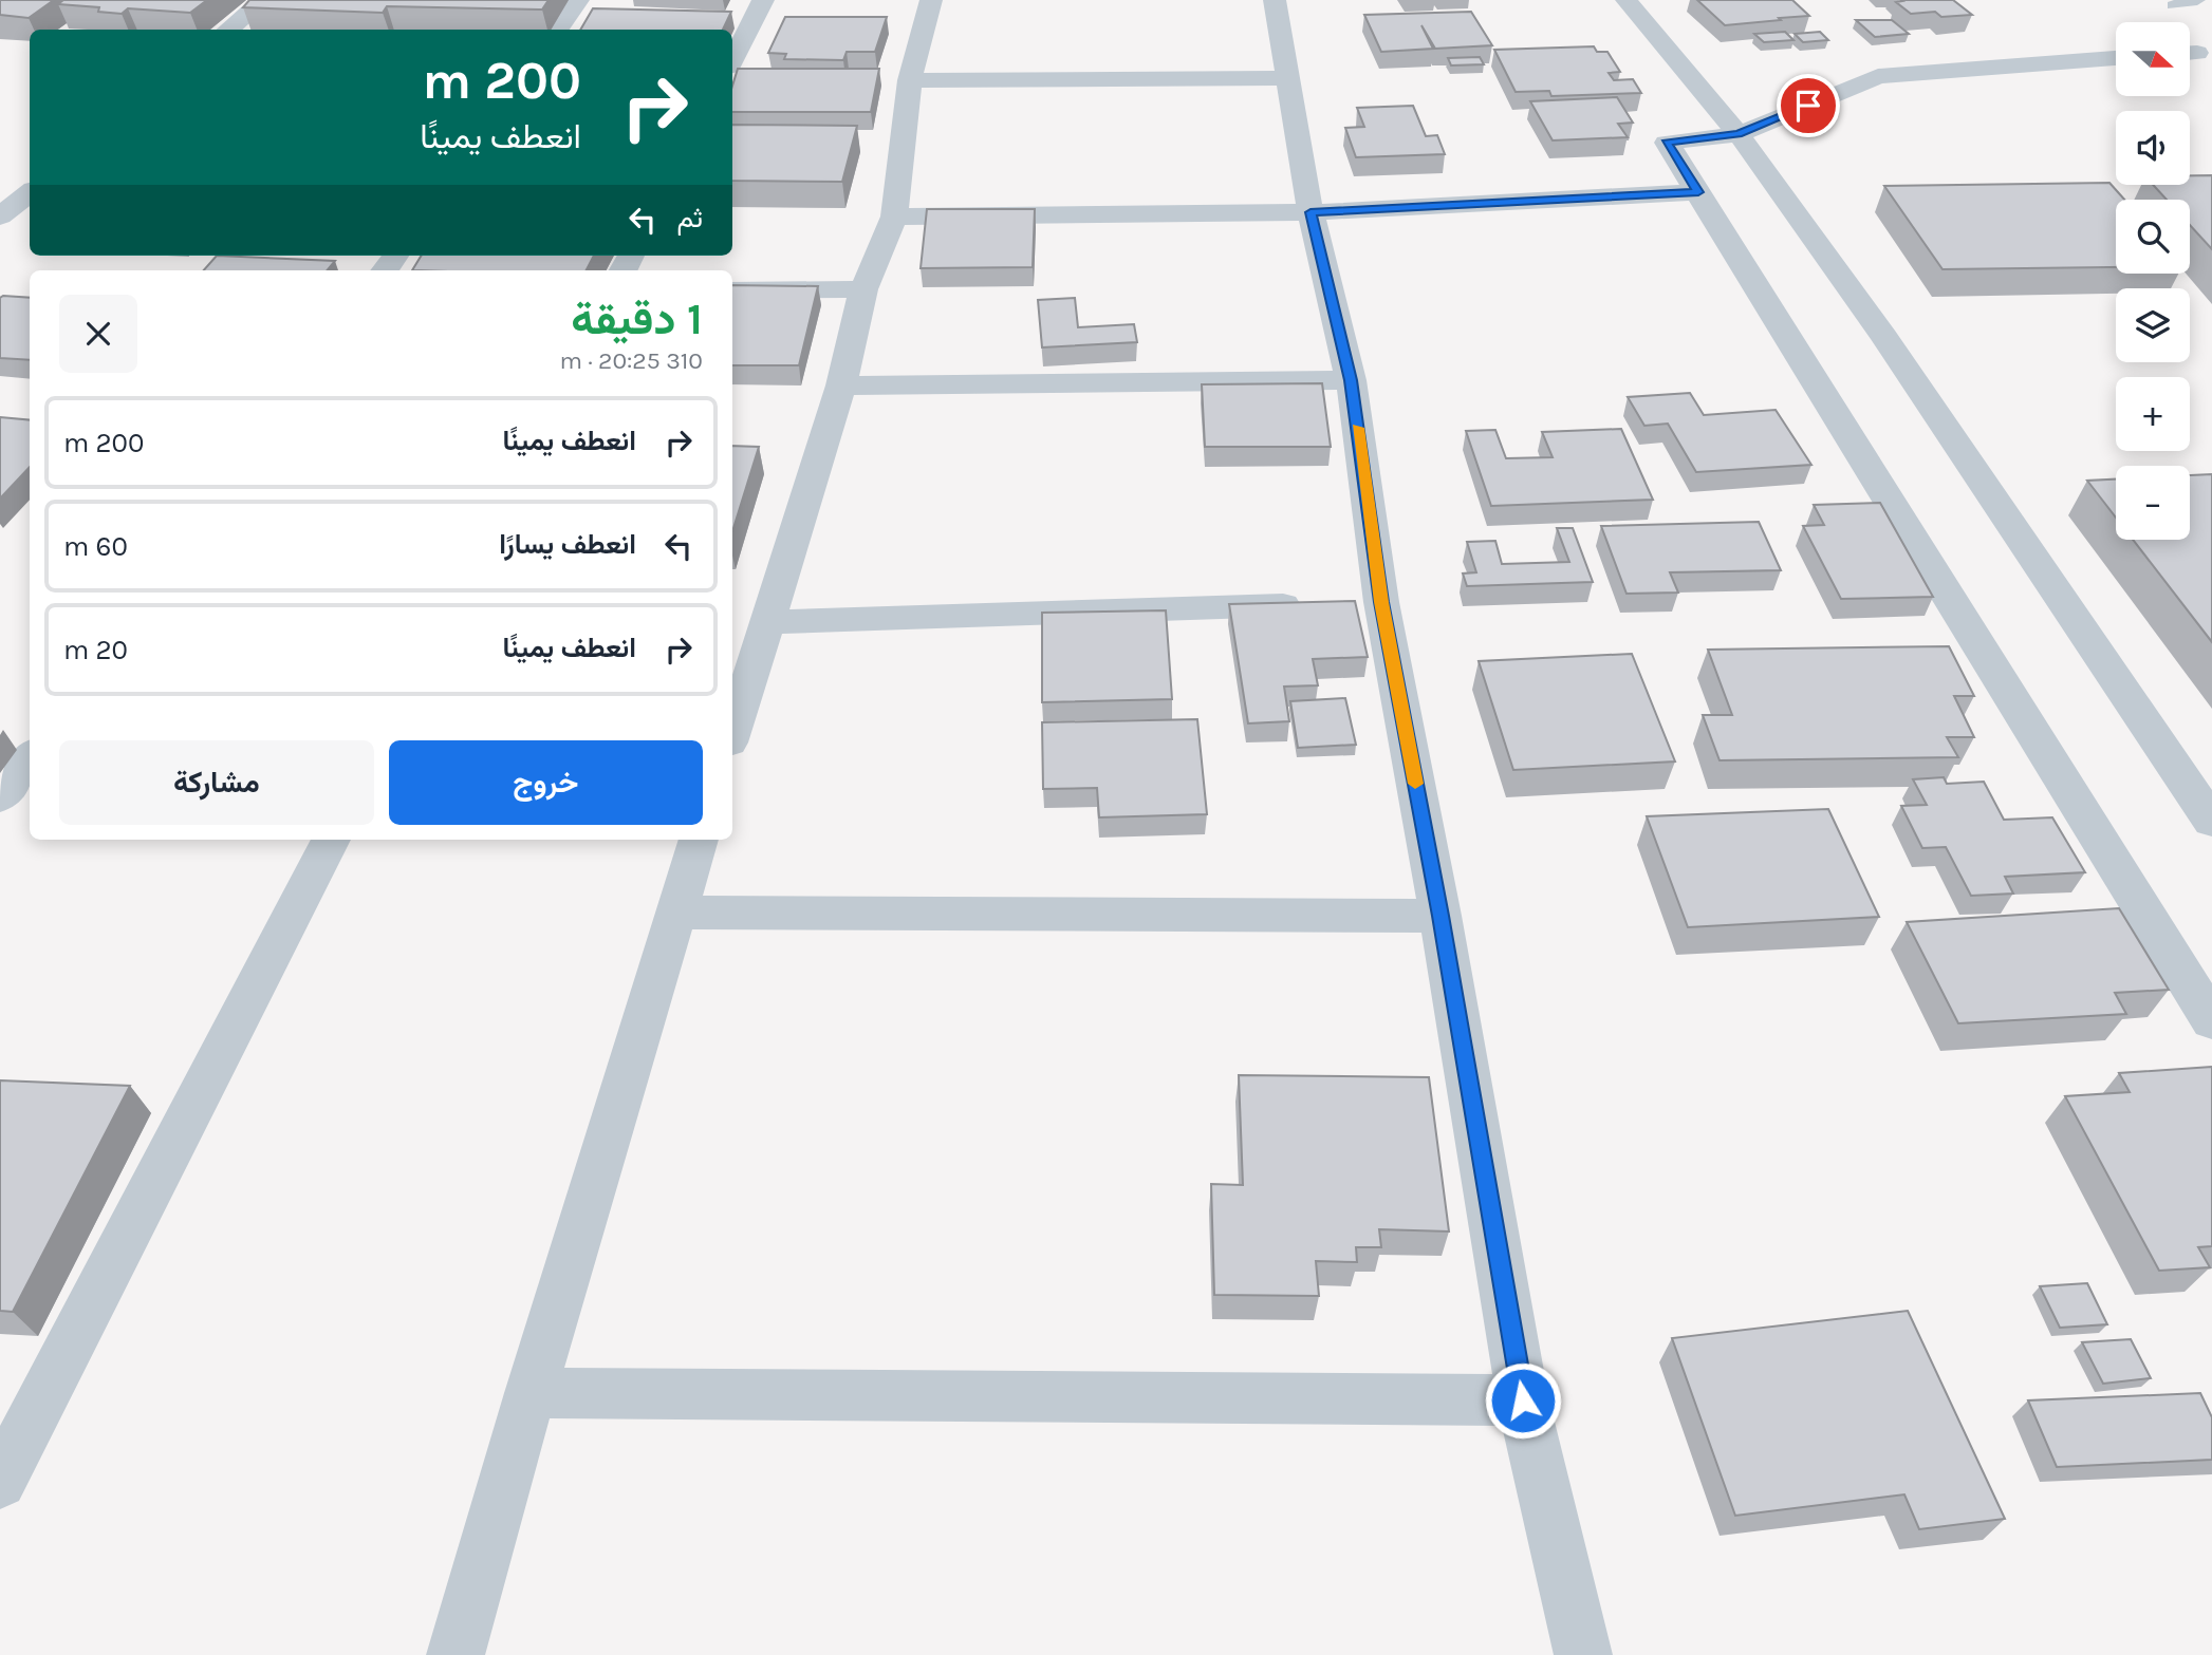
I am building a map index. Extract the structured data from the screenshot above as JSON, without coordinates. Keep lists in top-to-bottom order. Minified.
{"north":"right","page":{"map_buttons":["+","−"],"turn":["200 m","انعطف يمينًا"],"then":"ثم","heading":["1 دقيقة","310 m · 20:25"],"list":[{"name":"انعطف يمينًا","value":"200 m"},{"name":"انعطف يسارًا","value":"60 m"},{"name":"انعطف يمينًا","value":"20 m"}],"buttons":["خروج","مشاركة"]}}
